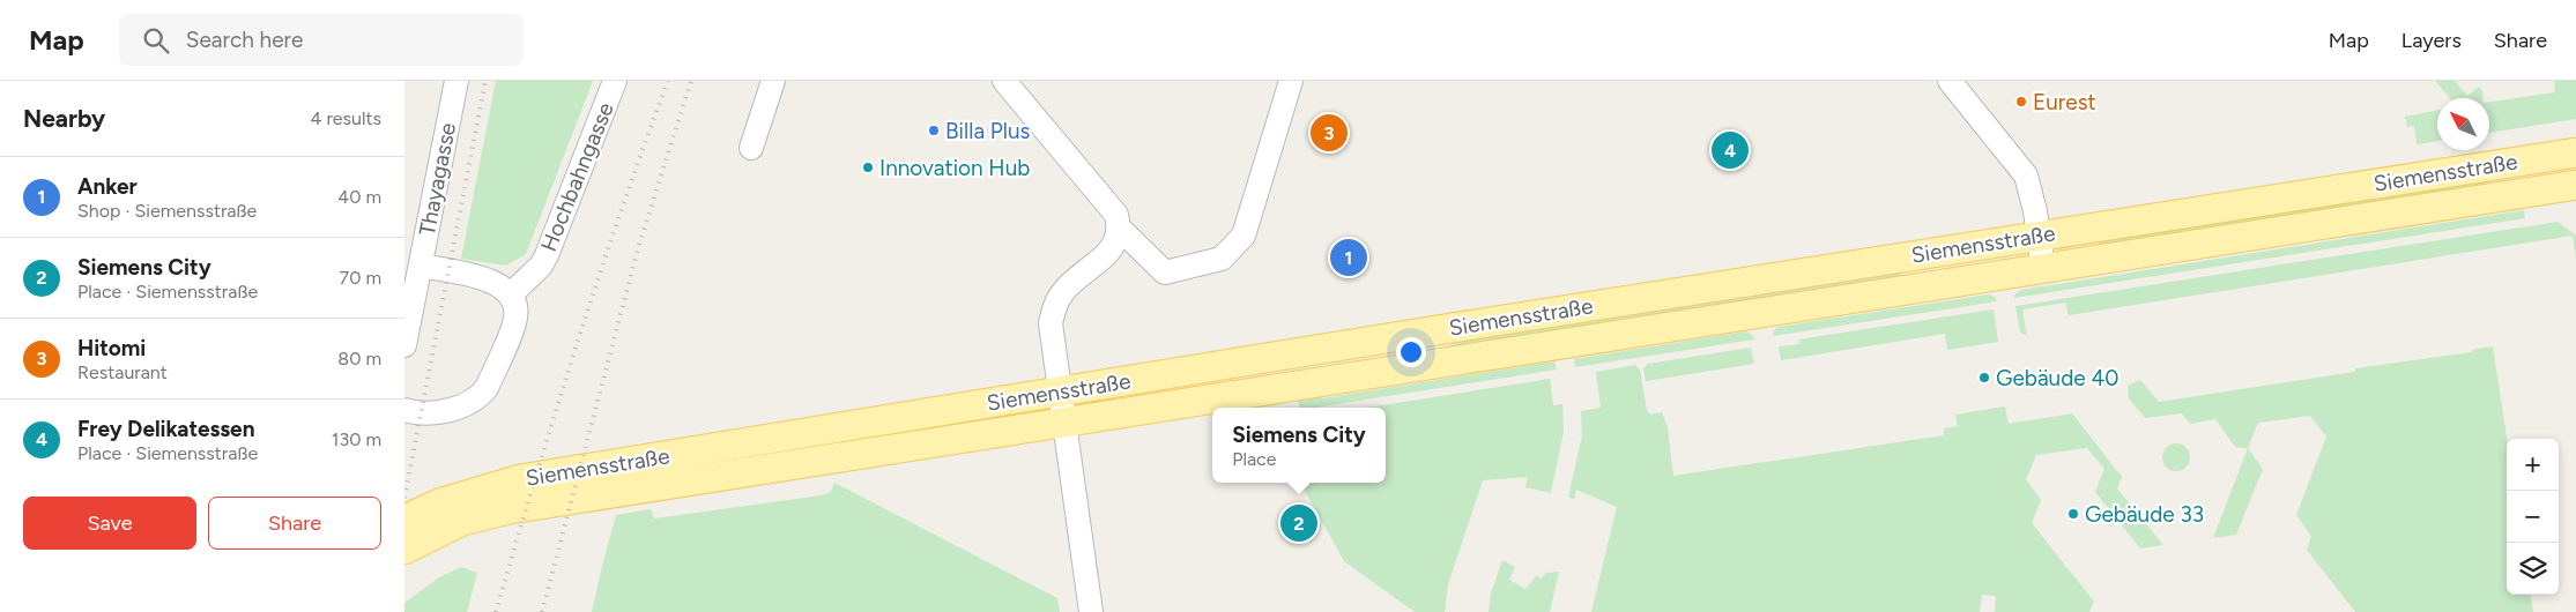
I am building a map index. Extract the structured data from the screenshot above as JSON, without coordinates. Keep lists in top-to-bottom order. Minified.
{"streets":{"main road":["Siemensstraße"],"street":["Hochbahngasse","Thayagasse"]},"places":["Eurest","Billa Plus","Innovation Hub","Gebäude 40","Gebäude 33"],"north":"top left","page":{"header":"Map","search":"Search here","nav":["Map","Layers","Share"],"heading":["Nearby","4 results"],"pins":["3","4","1","2"],"list":[{"mark":"1","name":"Anker","note":"Shop · Siemensstraße","value":"40 m"},{"mark":"2","name":"Siemens City","note":"Place · Siemensstraße","value":"70 m"},{"mark":"3","name":"Hitomi","note":"Restaurant","value":"80 m"},{"mark":"4","name":"Frey Delikatessen","note":"Place · Siemensstraße","value":"130 m"}],"popup":["Siemens City","Place"],"map_buttons":["+","−"],"buttons":["Save","Share"]}}
